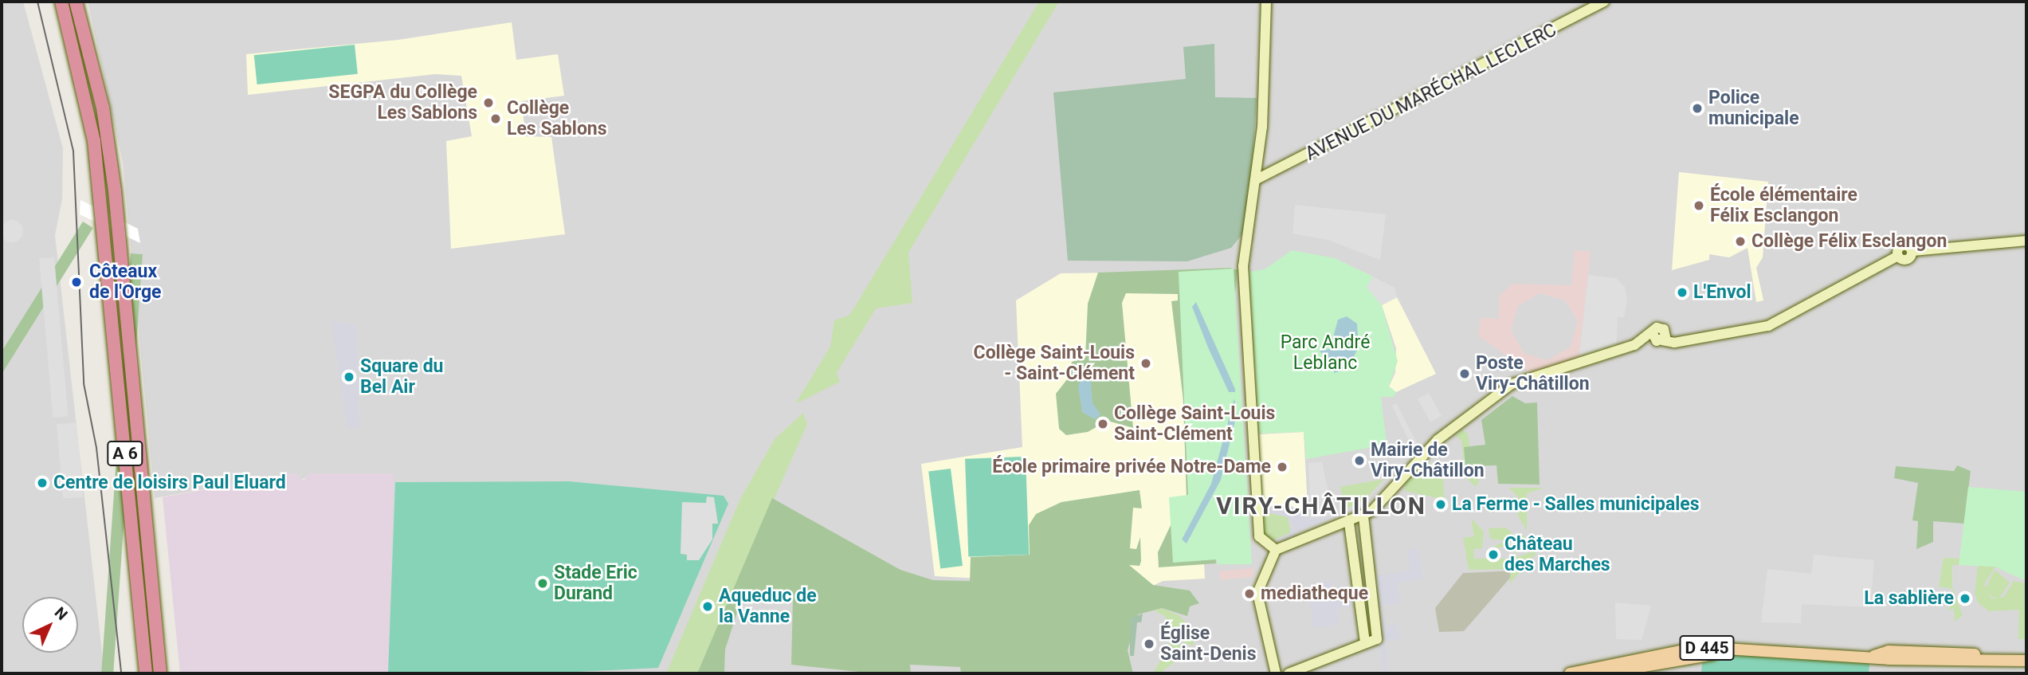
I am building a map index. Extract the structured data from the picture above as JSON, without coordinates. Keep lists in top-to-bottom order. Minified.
{"streets":{"highway":["A 6"],"main road":["D 445"],"street":["AVENUE DU MARÉCHAL LECLERC"]},"districts":["VIRY-CHÂTILLON"],"parks":["Parc André Leblanc"],"places":["SEGPA du Collège Les Sablons","Police municipale","Collège Les Sablons","École élémentaire Félix Esclangon","Collège Félix Esclangon","Côteaux de l'Orge","L'Envol","Collège Saint-Louis - Saint-Clément","Poste Viry-Châtillon","Square du Bel Air","Collège Saint-Louis Saint-Clément","Mairie de Viry-Châtillon","École primaire privée Notre-Dame","Centre de loisirs Paul Eluard","La Ferme - Salles municipales","Château des Marches","Stade Eric Durand","mediatheque","La sablière","Aqueduc de la Vanne","Église Saint-Denis"],"north":"top right"}
